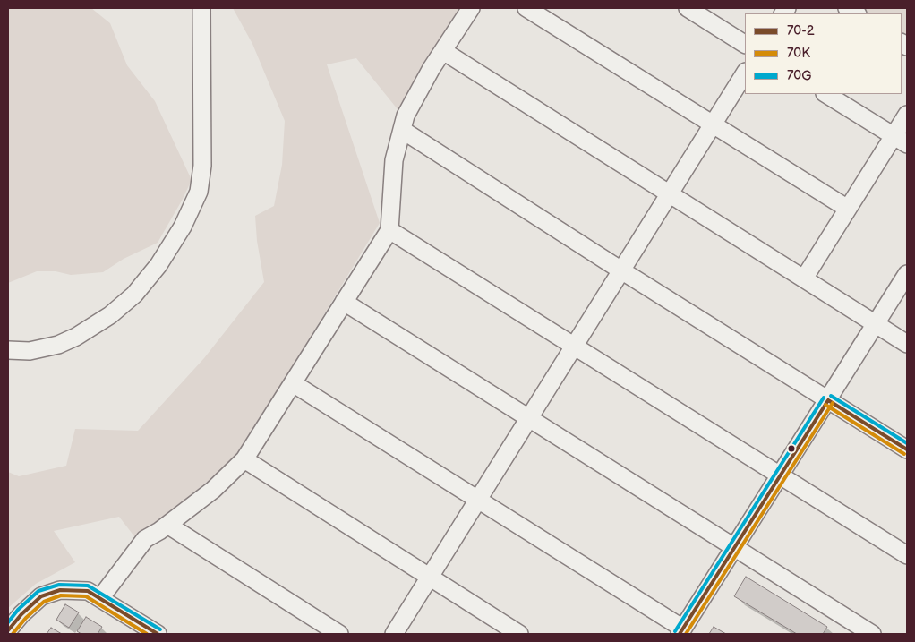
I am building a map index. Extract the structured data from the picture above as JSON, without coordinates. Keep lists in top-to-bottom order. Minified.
{"lines":["transit line 70G","transit line 70-2","transit line 70K"],"legend":["70-2","70K","70G"]}
